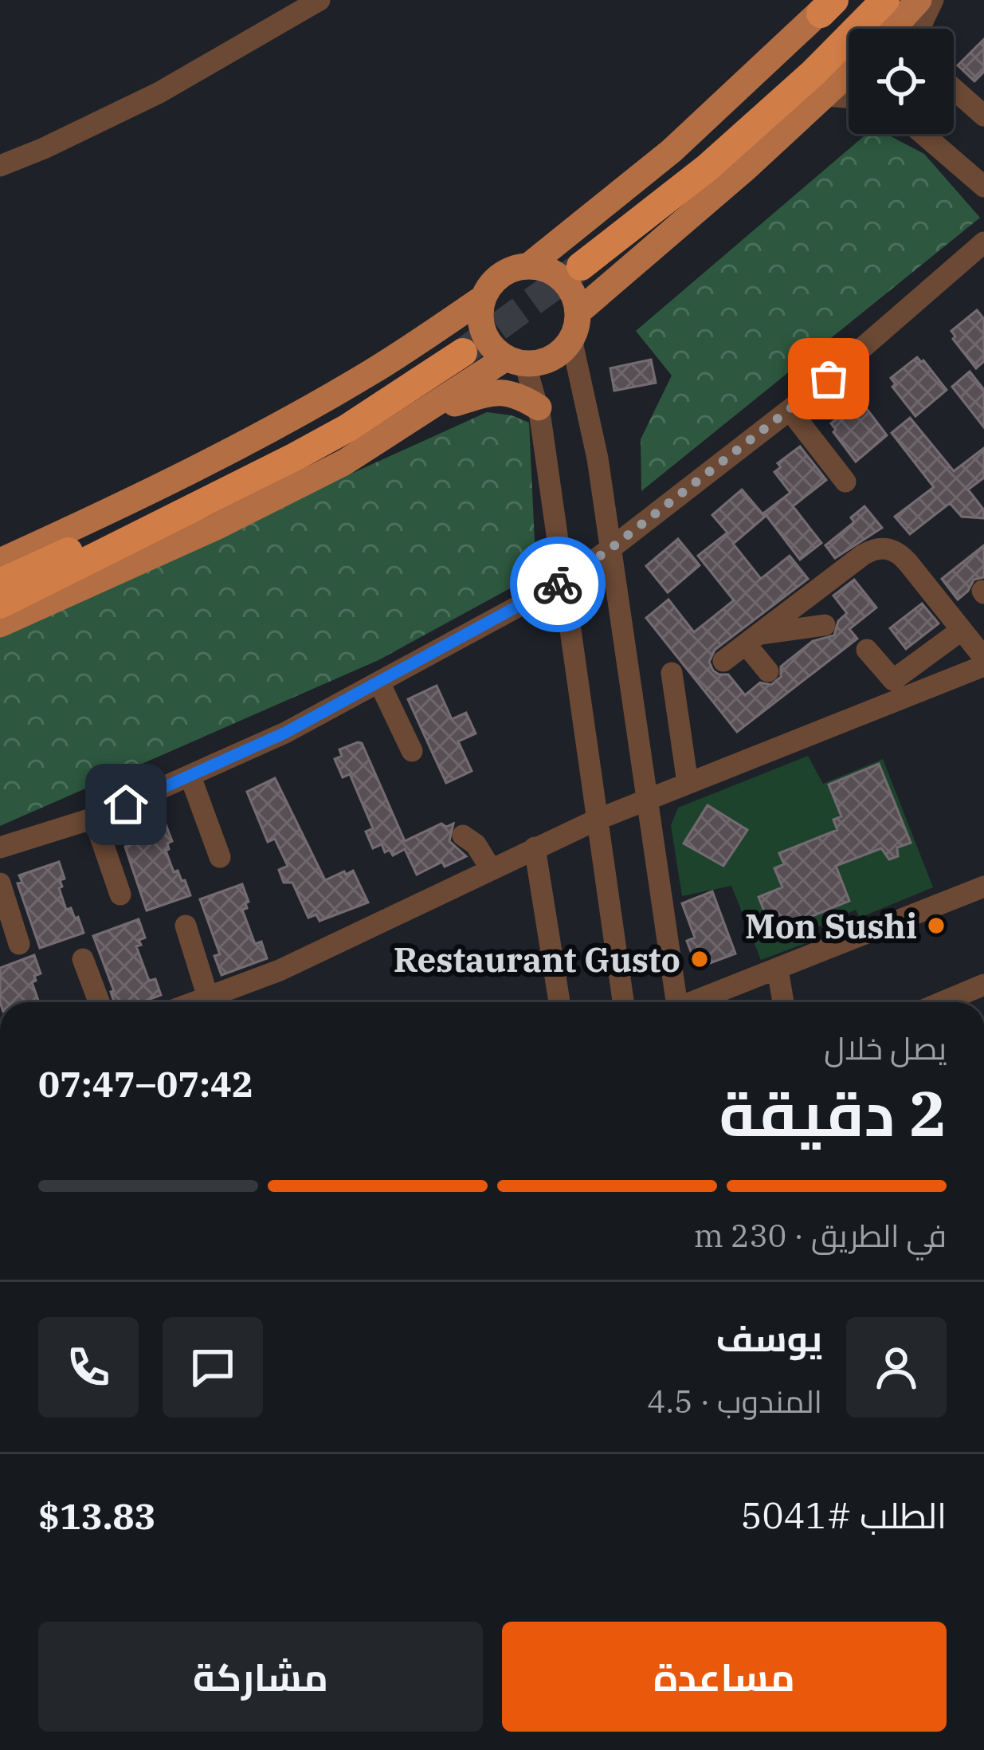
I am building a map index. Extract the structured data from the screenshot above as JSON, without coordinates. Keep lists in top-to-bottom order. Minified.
{"places":["Mon Sushi","Restaurant Gusto"],"page":{"heading":["2 دقيقة","يصل خلال","07:42–07:47"],"panel":["يوسف","المندوب · 4.5","الطلب #5041","$13.83"],"bar":"في الطريق · 230 m","buttons":["مساعدة","مشاركة"]}}
